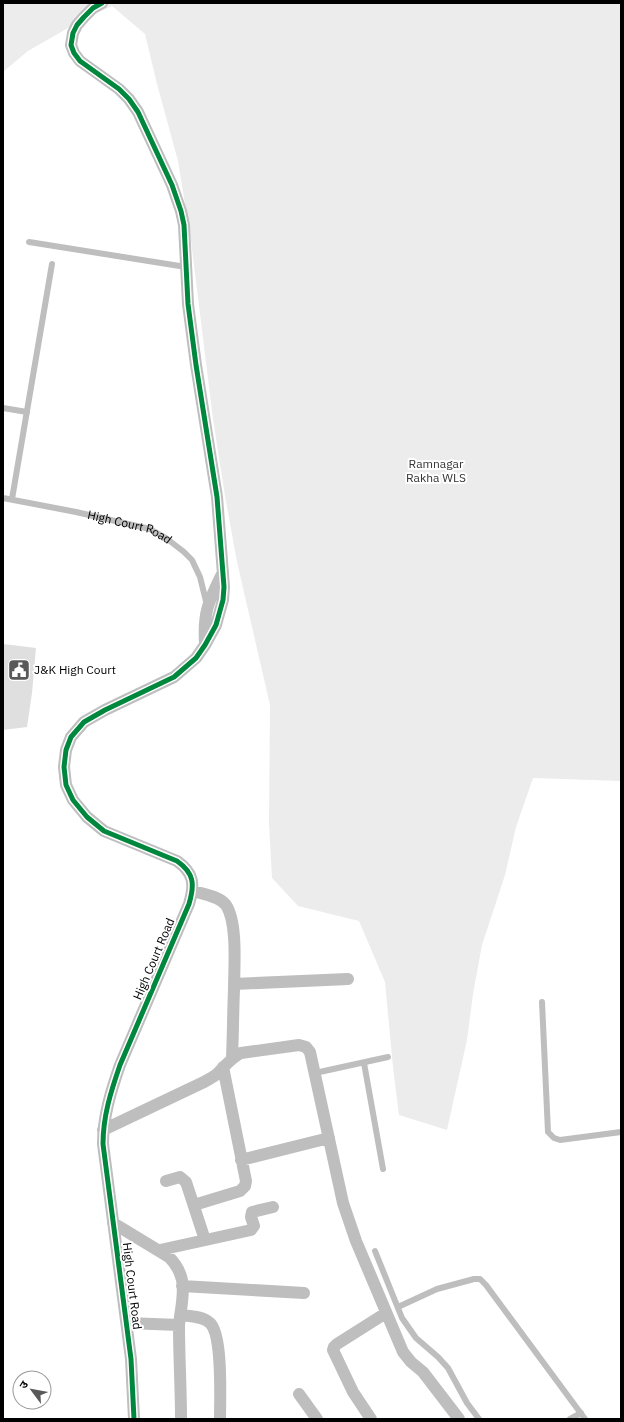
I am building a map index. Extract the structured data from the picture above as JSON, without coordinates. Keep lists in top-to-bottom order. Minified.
{"streets":{"street":["High Court Road"]},"parks":["Ramnagar Rakha WLS"],"places":{"public building":["J&K High Court"]},"north":"top left"}
